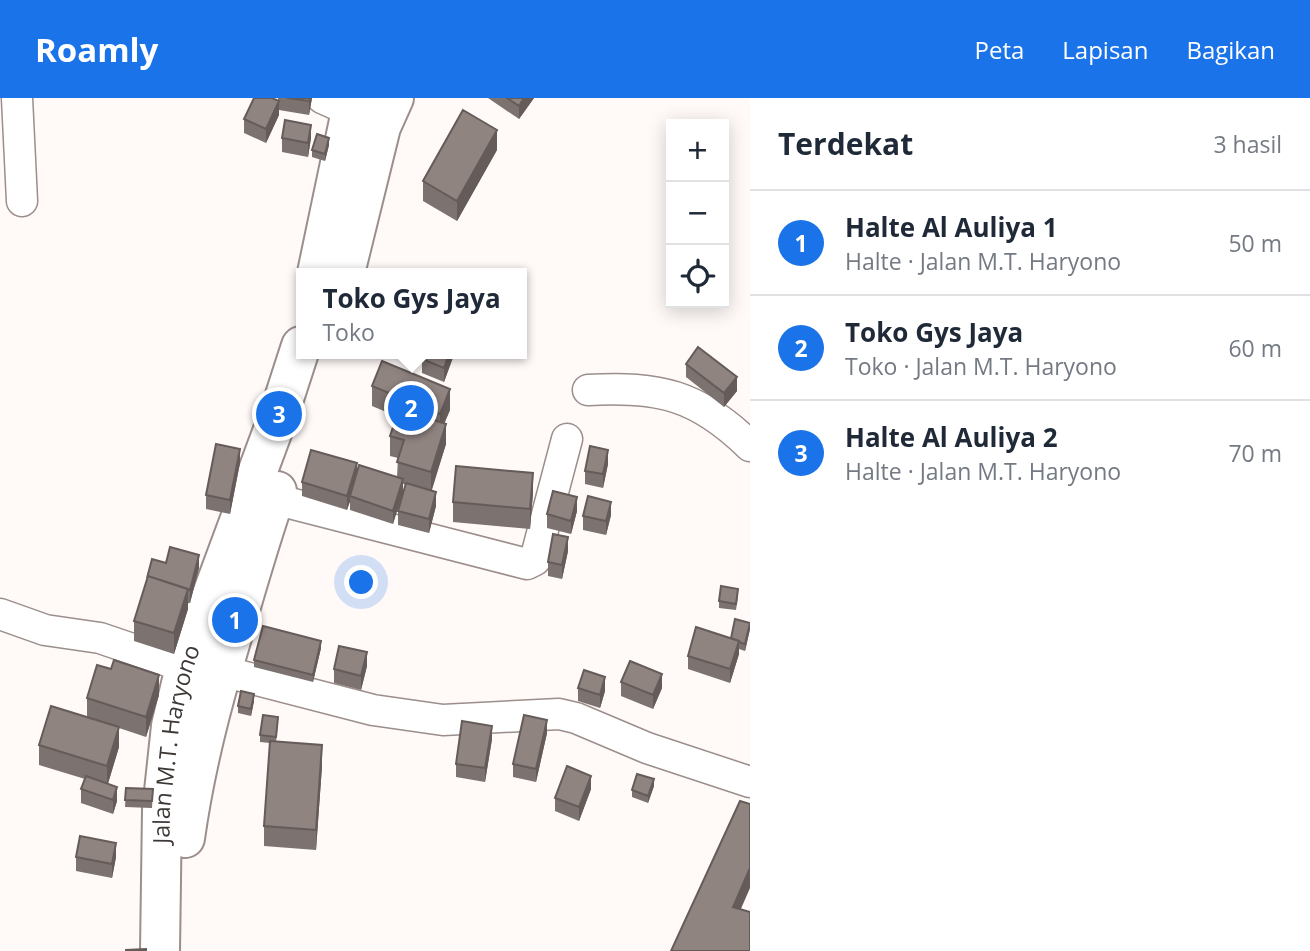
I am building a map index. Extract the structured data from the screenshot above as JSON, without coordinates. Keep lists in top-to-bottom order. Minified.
{"streets":{"highway":["Jalan M.T. Haryono"]},"page":{"header":"Roamly","nav":["Peta","Lapisan","Bagikan"],"heading":["Terdekat","3 hasil"],"map_buttons":["+","−"],"list":[{"mark":"1","name":"Halte Al Auliya 1","note":"Halte · Jalan M.T. Haryono","value":"50 m"},{"mark":"2","name":"Toko Gys Jaya","note":"Toko · Jalan M.T. Haryono","value":"60 m"},{"mark":"3","name":"Halte Al Auliya 2","note":"Halte · Jalan M.T. Haryono","value":"70 m"}],"popup":["Toko Gys Jaya","Toko"],"pins":["2","3","1"]}}
